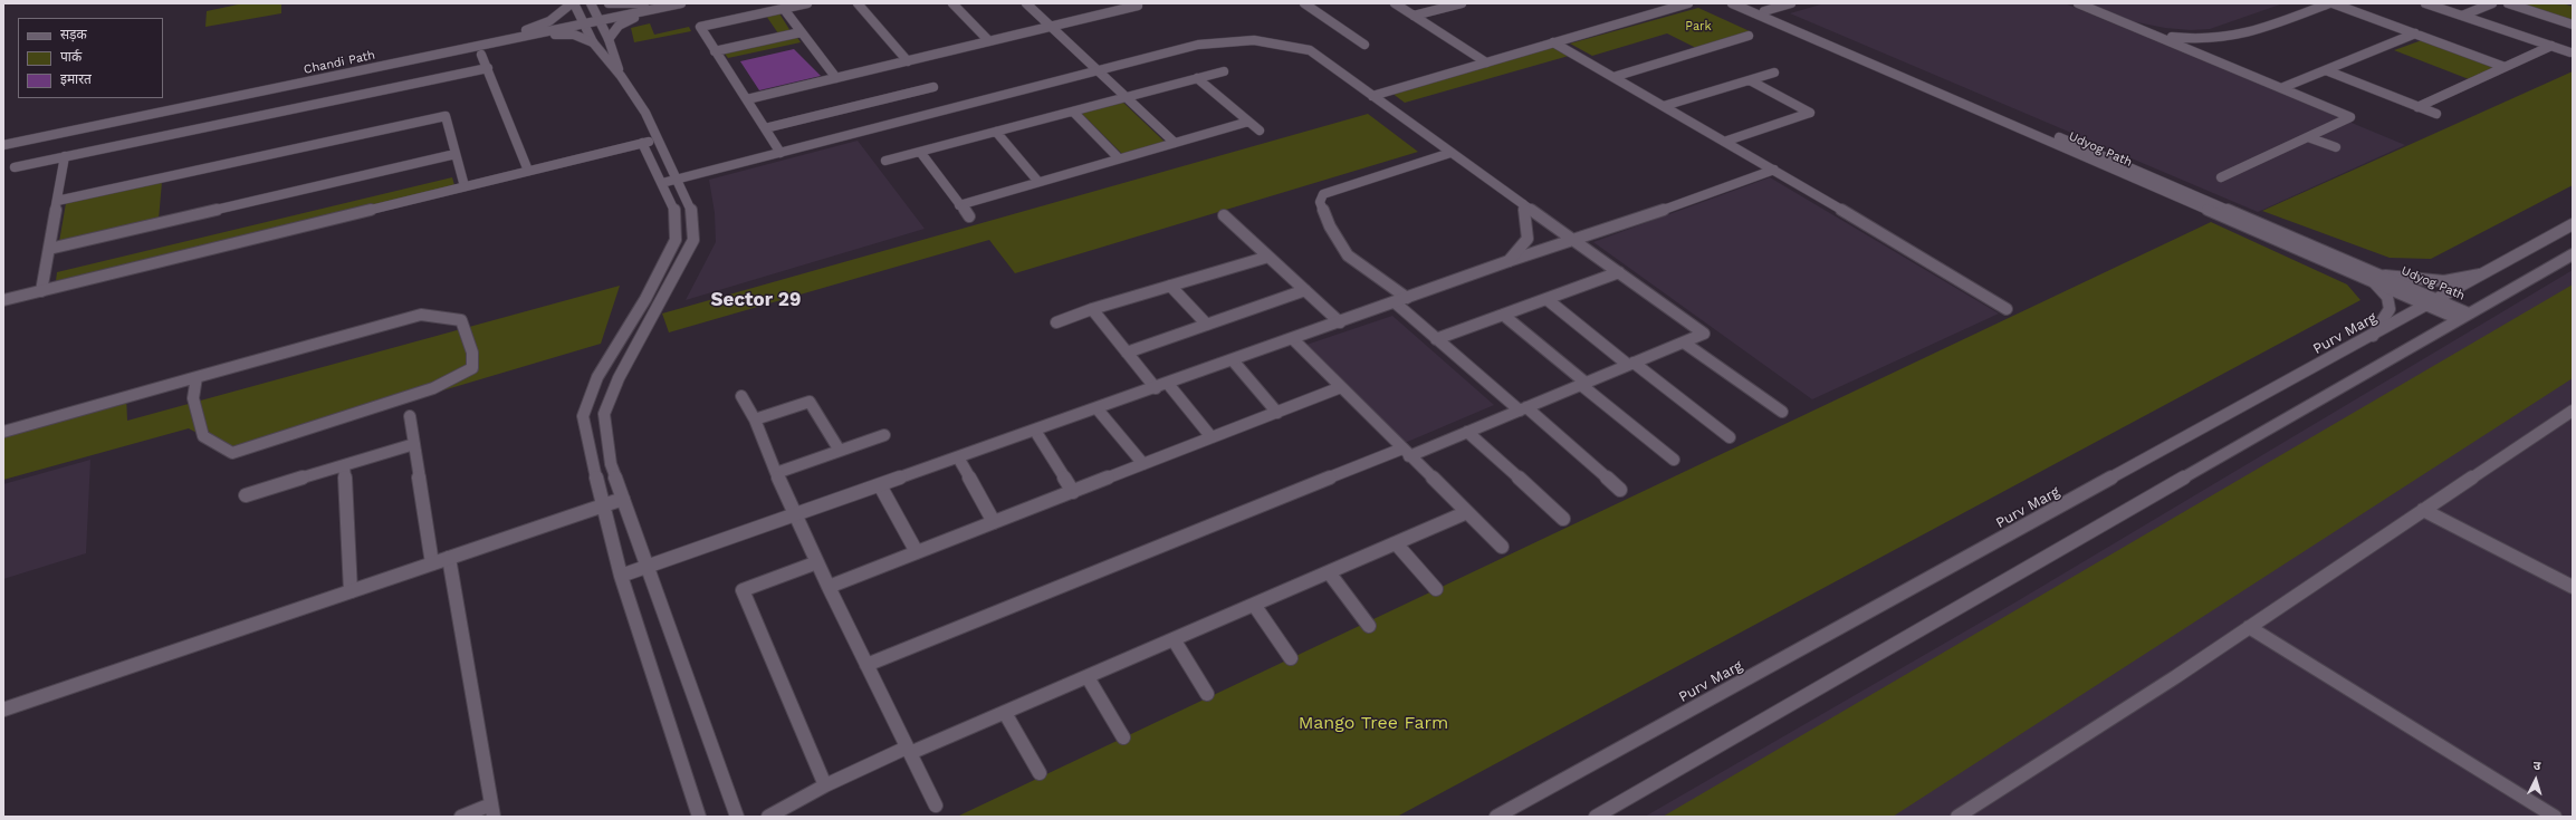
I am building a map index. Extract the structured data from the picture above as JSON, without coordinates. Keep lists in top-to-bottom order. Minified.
{"streets":{"street":["Chandi Path","Udyog Path","Purv Marg"]},"crossings":[["Udyog Path","Purv Marg"]],"districts":["Sector 29"],"parks":["Park","Mango Tree Farm"],"legend":["सड़क","पार्क","इमारत"],"north":"top"}
